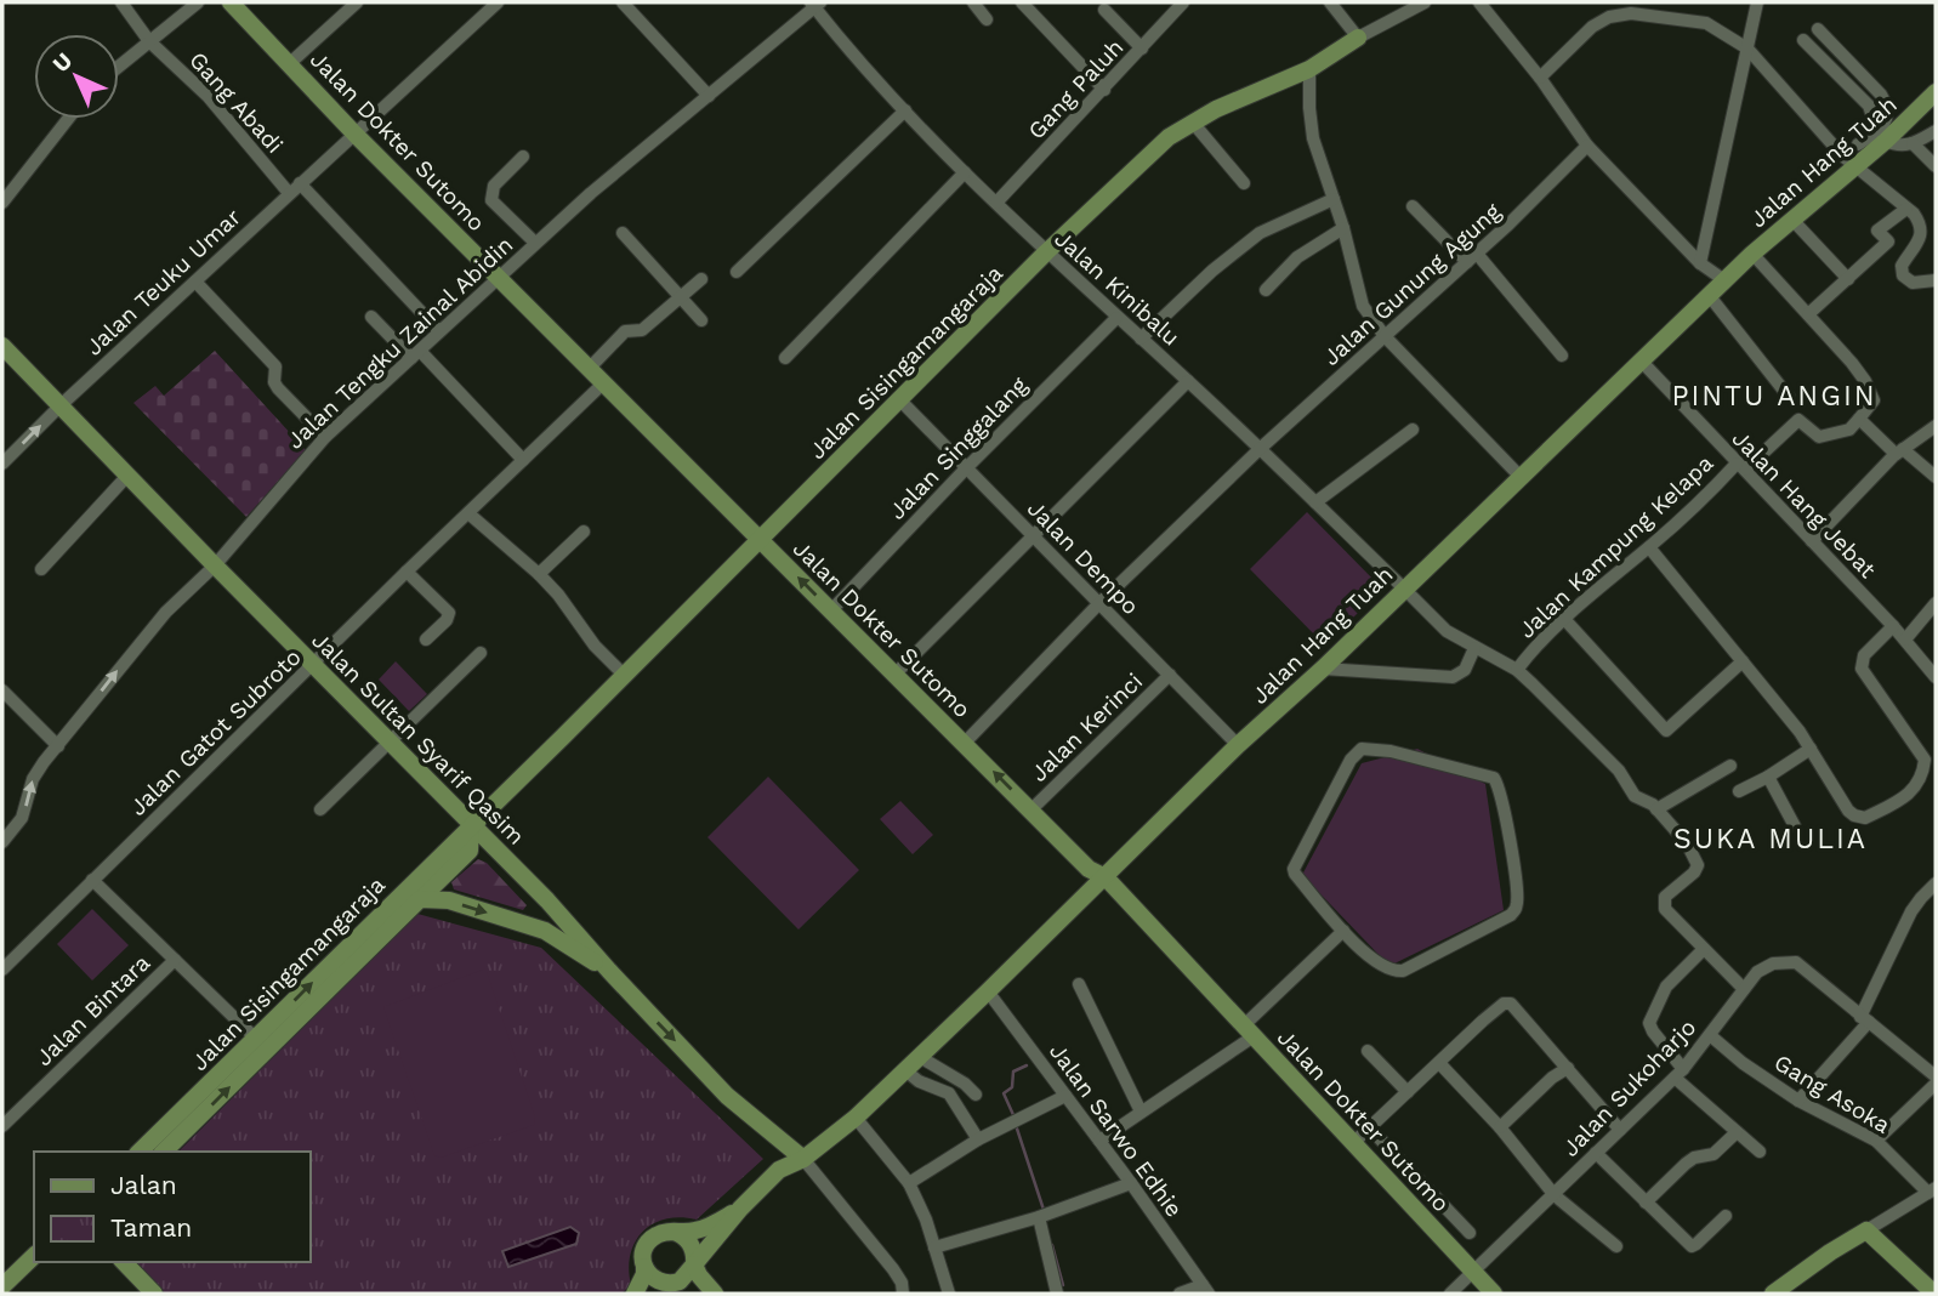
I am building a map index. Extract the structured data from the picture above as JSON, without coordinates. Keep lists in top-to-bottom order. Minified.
{"streets":{"main road":["Jalan Dokter Sutomo","Jalan Hang Tuah","Jalan Sisingamangaraja","Jalan Sultan Syarif Qasim"],"street":["Gang Paluh","Gang Abadi","Jalan Teuku Umar","Jalan Gunung Agung","Jalan Kinibalu","Jalan Tengku Zainal Abidin","Jalan Singgalang","Jalan Hang Jebat","Jalan Kampung Kelapa","Jalan Dempo","Jalan Kerinci","Jalan Gatot Subroto","Jalan Bintara","Jalan Sukoharjo","Gang Asoka","Jalan Sarwo Edhie"]},"crossings":[["Gang Paluh","Jalan Kinibalu"],["Gang Abadi","Jalan Teuku Umar"],["Jalan Dokter Sutomo","Jalan Hang Tuah"],["Jalan Dokter Sutomo","Jalan Teuku Umar"],["Jalan Dokter Sutomo","Jalan Gunung Agung"],["Jalan Dokter Sutomo","Jalan Tengku Zainal Abidin"],["Jalan Dokter Sutomo","Jalan Sisingamangaraja"],["Jalan Dokter Sutomo","Jalan Singgalang"],["Jalan Dokter Sutomo","Jalan Kerinci"],["Jalan Dokter Sutomo","Jalan Gatot Subroto"],["Jalan Dokter Sutomo","Jalan Sukoharjo"],["Jalan Hang Tuah","Jalan Kinibalu"],["Jalan Hang Tuah","Jalan Hang Jebat"],["Jalan Hang Tuah","Jalan Kampung Kelapa"],["Jalan Hang Tuah","Jalan Dempo"],["Jalan Hang Tuah","Jalan Sultan Syarif Qasim"],["Jalan Hang Tuah","Jalan Sarwo Edhie"],["Jalan Teuku Umar","Jalan Sultan Syarif Qasim"],["Jalan Gunung Agung","Jalan Kinibalu"],["Jalan Gunung Agung","Jalan Dempo"],["Jalan Kinibalu","Jalan Tengku Zainal Abidin"],["Jalan Kinibalu","Jalan Sisingamangaraja"],["Jalan Kinibalu","Jalan Singgalang"],["Jalan Kinibalu","Jalan Kampung Kelapa"],["Jalan Tengku Zainal Abidin","Jalan Sultan Syarif Qasim"],["Jalan Sisingamangaraja","Jalan Dempo"],["Jalan Sisingamangaraja","Jalan Sultan Syarif Qasim"],["Jalan Singgalang","Jalan Dempo"],["Jalan Hang Jebat","Jalan Kampung Kelapa"],["Jalan Dempo","Jalan Kerinci"],["Jalan Gatot Subroto","Jalan Sultan Syarif Qasim"],["Jalan Sukoharjo","Gang Asoka"]],"districts":["PINTU ANGIN","SUKA MULIA"],"legend":["Jalan","Taman"],"north":"top left"}
